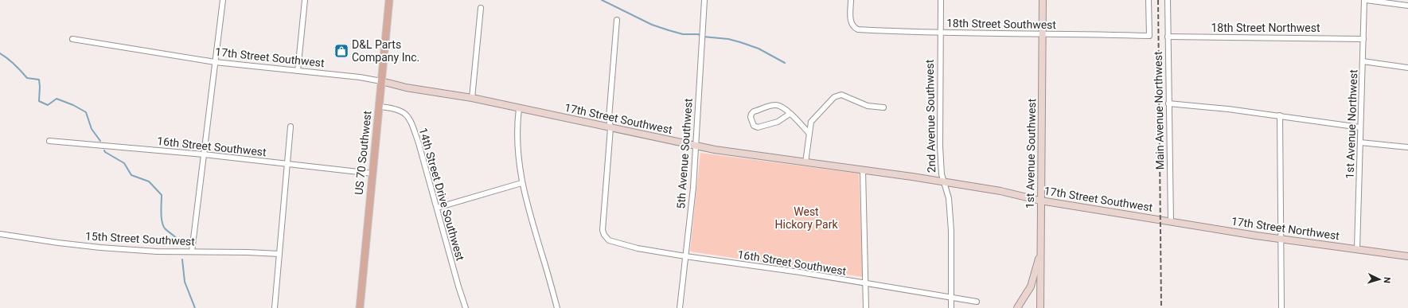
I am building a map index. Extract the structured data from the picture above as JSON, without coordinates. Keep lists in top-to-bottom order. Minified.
{"streets":{"main road":["US 70 Southwest"],"street":["18th Street Southwest","18th Street Northwest","17th Street Southwest","Main Avenue Northwest","2nd Avenue Southwest","1st Avenue Northwest","16th Street Southwest","5th Avenue Southwest","1st Avenue Southwest","14th Street Drive Southwest","17th Street Northwest","15th Street Southwest"]},"crossings":[["18th Street Southwest","2nd Avenue Southwest"],["18th Street Southwest","1st Avenue Southwest"],["18th Street Northwest","Main Avenue Northwest"],["18th Street Northwest","1st Avenue Northwest"],["17th Street Southwest","2nd Avenue Southwest"],["17th Street Southwest","16th Street Southwest"],["17th Street Southwest","US 70 Southwest"],["17th Street Southwest","5th Avenue Southwest"],["17th Street Southwest","1st Avenue Southwest"],["17th Street Southwest","17th Street Northwest"],["Main Avenue Northwest","17th Street Northwest"],["2nd Avenue Southwest","16th Street Southwest"],["1st Avenue Northwest","17th Street Northwest"],["16th Street Southwest","US 70 Southwest"],["16th Street Southwest","5th Avenue Southwest"],["US 70 Southwest","14th Street Drive Southwest"]],"parks":["West Hickory Park"],"places":{"shop":["D&L Parts Company Inc."]},"north":"right"}
